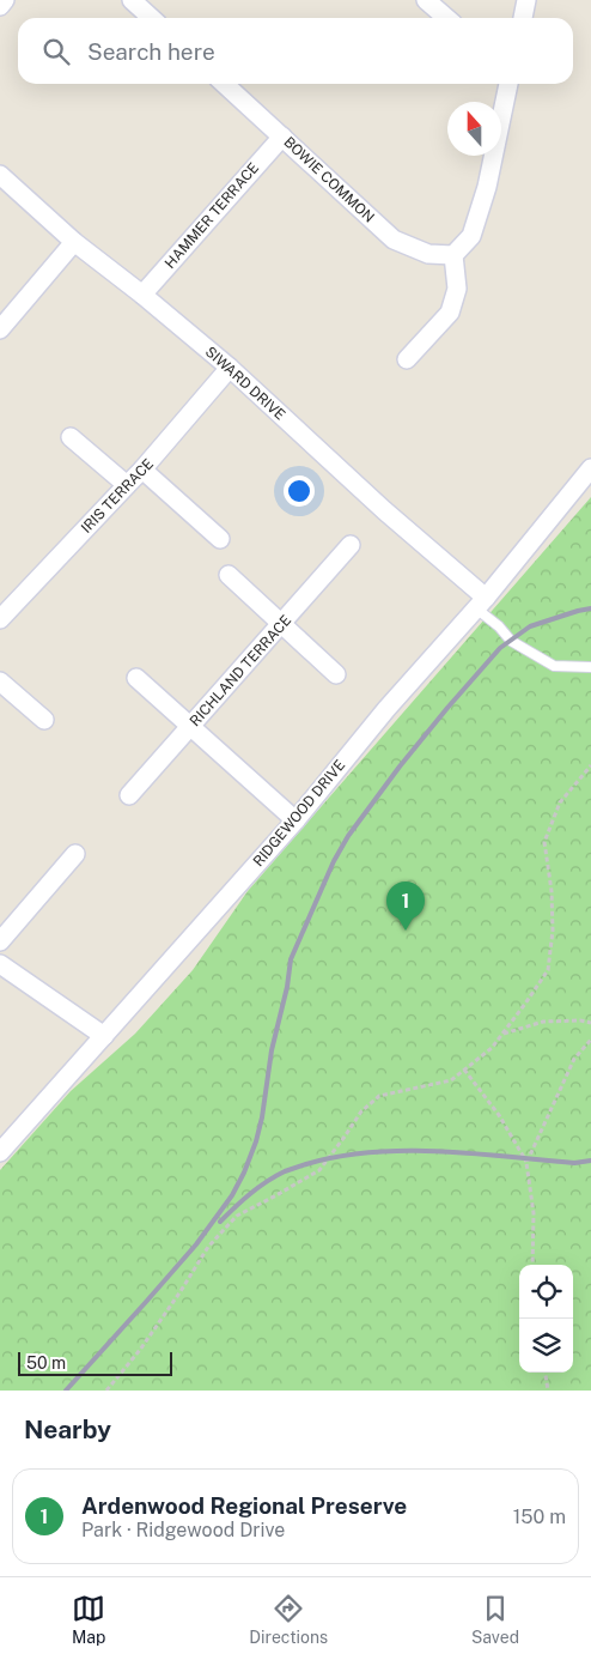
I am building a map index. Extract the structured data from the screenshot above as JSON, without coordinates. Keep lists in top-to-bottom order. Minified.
{"streets":{"street":["BOWIE COMMON","HAMMER TERRACE","SIWARD DRIVE","IRIS TERRACE","RICHLAND TERRACE","RIDGEWOOD DRIVE"]},"crossings":[["BOWIE COMMON","HAMMER TERRACE"],["HAMMER TERRACE","SIWARD DRIVE"],["SIWARD DRIVE","IRIS TERRACE"],["SIWARD DRIVE","RIDGEWOOD DRIVE"]],"scale_bar":"50 m","north":"top","page":{"search":"Search here","pins":"1","scale":"50 m","heading":"Nearby","list":[{"mark":"1","name":"Ardenwood Regional Preserve","note":"Park · Ridgewood Drive","value":"150 m"}],"nav":["Map","Directions","Saved"]}}
